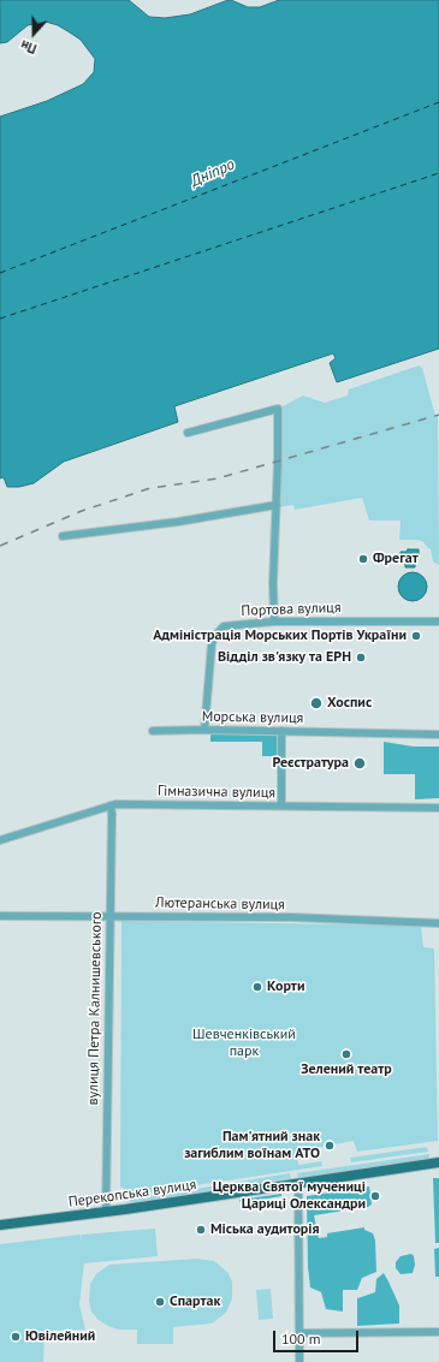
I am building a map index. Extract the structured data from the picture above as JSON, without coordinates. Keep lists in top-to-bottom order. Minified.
{"streets":{"main road":["Перекопська вулиця"],"street":["Портова вулиця","Морська вулиця","Гімназична вулиця","Лютеранська вулиця","вулиця Петра Калнишевського"]},"crossings":[["Портова вулиця","Морська вулиця"],["Гімназична вулиця","вулиця Петра Калнишевського"],["Лютеранська вулиця","вулиця Петра Калнишевського"],["вулиця Петра Калнишевського","Перекопська вулиця"]],"water":["Дніпро"],"parks":["Шевченківський парк"],"places":["Фрегат","Адміністрація Морських Портів України","Відділ зв'язку та ЕРН","Хоспис","Реєстратура","Корти","Зелений театр","Пам'ятний знак загиблим воїнам АТО","Церква Святої мучениці Цариці Олександри","Міська аудиторія","Спартак","Ювілейний"],"scale_bar":"100 m","north":"bottom"}
